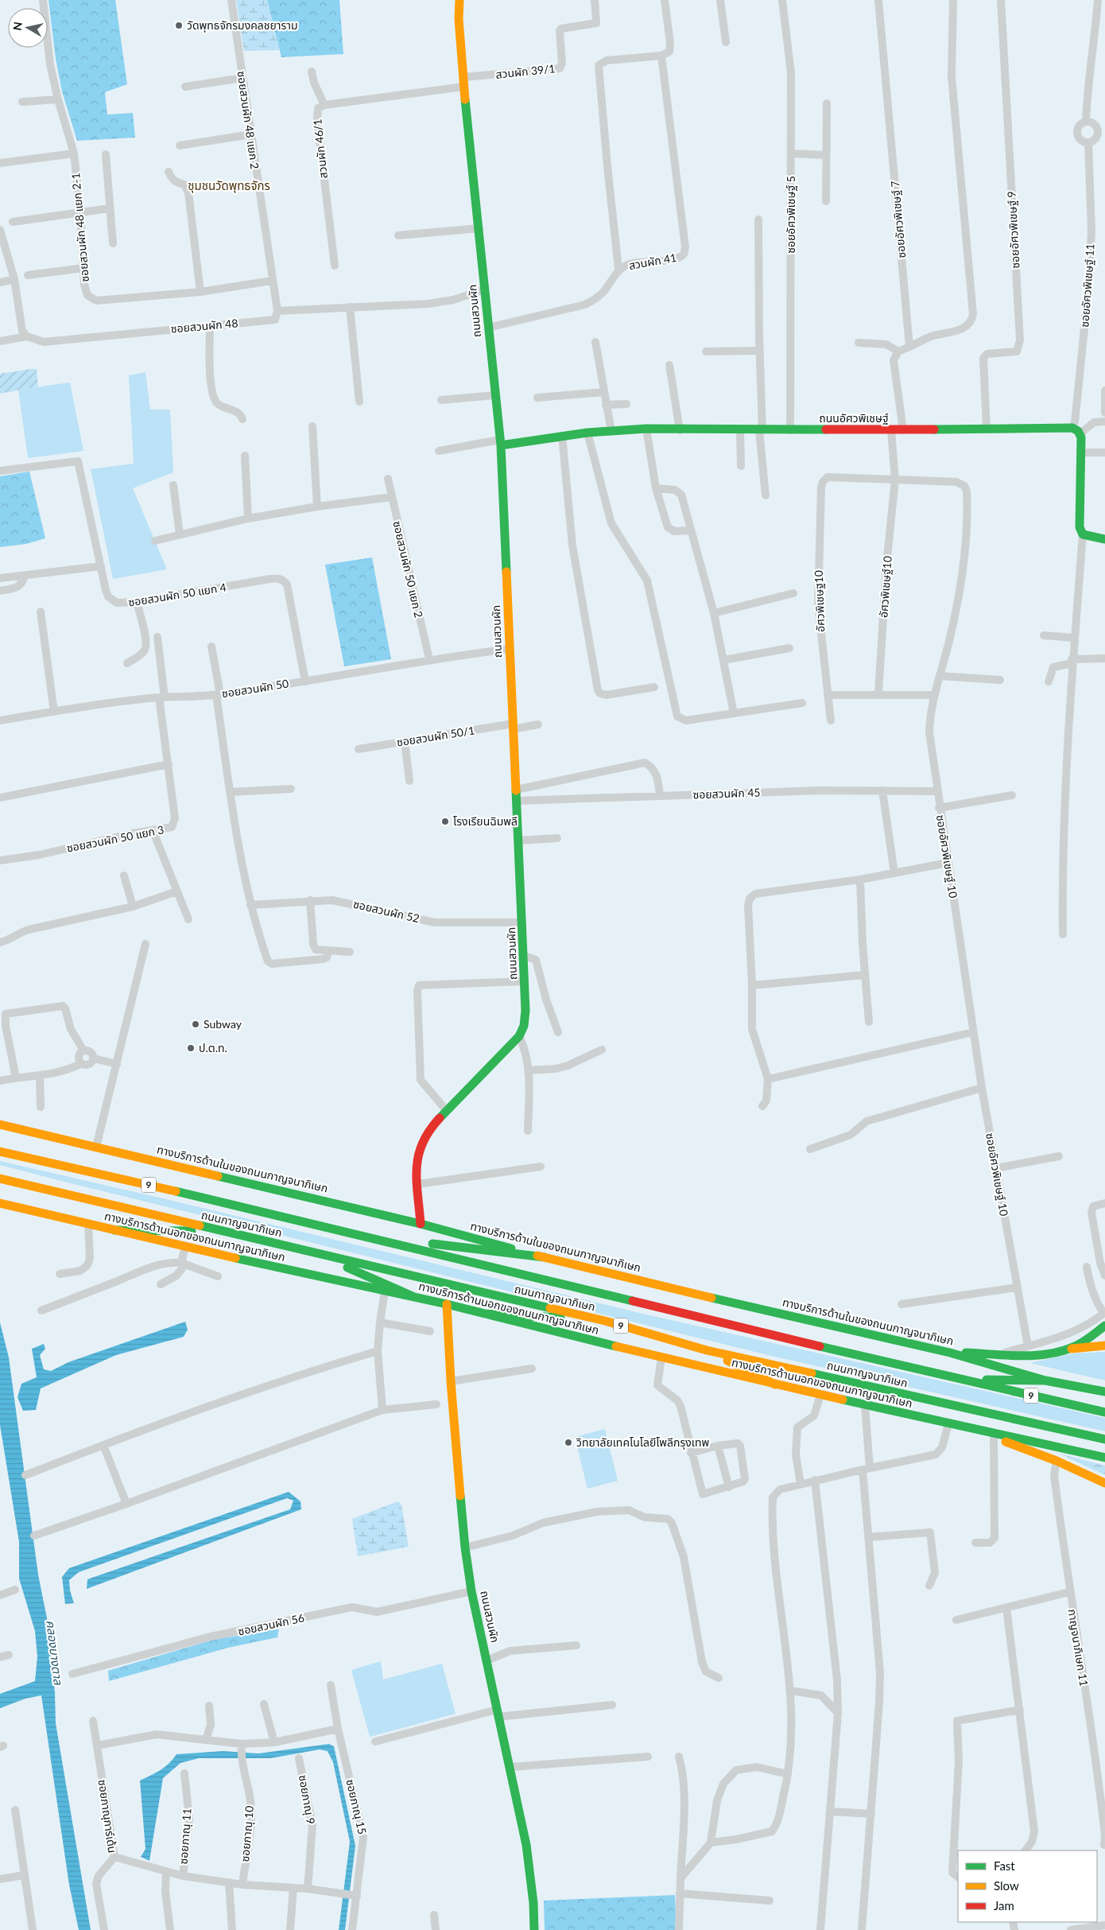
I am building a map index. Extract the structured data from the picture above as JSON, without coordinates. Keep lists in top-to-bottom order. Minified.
{"streets":{"main road":["ถนนสวนผัก","ถนนอัศวพิเชษฐ์","ทางบริการด้านในของถนนกาญจนาภิเษก","9","ถนนกาญจนาภิเษก","ทางบริการด้านนอกของถนนกาญจนาภิเษก"],"street":["สวนผัก 39/1","ซอยสวนผัก 48 แยก 2","สวนผัก 46/1","ซอยอัศวพิเชษฐ์ 5","ซอยอัศวพิเชษฐ์ 7","ซอยสวนผัก 48 แยก 2-1","ซอยอัศวพิเชษฐ์ 9","สวนผัก 41","ซอยอัศวพิเชษฐ์ 11","ซอยสวนผัก 48","ซอยสวนผัก 50 แยก 2","อัศวพิเชษฐ์10","ซอยสวนผัก 50 แยก 4","อัศวพิเชษฐ10","ซอยสวนผัก 50","ซอยสวนผัก 50/1","ซอยสวนผัก 45","ซอยสวนผัก 50 แยก 3","ซอยอัศวพิเชษฐ์ 10","ซอยสวนผัก 52","ซอยสวนผัก 56","กาญจนาภิเษก 11","ซอยภาณุ 9","ซอยภาณุ 15","ซอยภาณุการ์เด้น","ซอยภาณุ 10","ซอยภาณุ 11"]},"crossings":[["สวนผัก 39/1","สวนผัก 46/1"],["สวนผัก 39/1","ถนนสวนผัก"],["ซอยสวนผัก 48 แยก 2","ซอยสวนผัก 48 แยก 2-1"],["ซอยสวนผัก 48 แยก 2","ซอยสวนผัก 48"],["สวนผัก 46/1","ถนนสวนผัก"],["ซอยอัศวพิเชษฐ์ 5","ถนนอัศวพิเชษฐ์"],["ซอยอัศวพิเชษฐ์ 9","ถนนอัศวพิเชษฐ์"],["สวนผัก 41","ถนนสวนผัก"],["ซอยอัศวพิเชษฐ์ 11","ถนนอัศวพิเชษฐ์"],["ถนนสวนผัก","ถนนอัศวพิเชษฐ์"],["ถนนสวนผัก","ซอยสวนผัก 50"],["ถนนสวนผัก","ซอยสวนผัก 50/1"],["ถนนสวนผัก","ซอยสวนผัก 45"],["ถนนสวนผัก","ซอยสวนผัก 52"],["ถนนสวนผัก","ทางบริการด้านในของถนนกาญจนาภิเษก"],["ถนนสวนผัก","ทางบริการด้านนอกของถนนกาญจนาภิเษก"],["ถนนสวนผัก","ซอยสวนผัก 56"],["ซอยสวนผัก 50 แยก 2","ซอยสวนผัก 50"],["อัศวพิเชษฐ์10","อัศวพิเชษฐ10"],["อัศวพิเชษฐ์10","ซอยอัศวพิเชษฐ์ 10"],["ซอยสวนผัก 50 แยก 4","ซอยสวนผัก 50"],["อัศวพิเชษฐ10","ซอยอัศวพิเชษฐ์ 10"],["ซอยสวนผัก 50","ซอยสวนผัก 50 แยก 3"],["ซอยสวนผัก 45","ซอยอัศวพิเชษฐ์ 10"]],"districts":["ชุมชนวัดพุทธจักร"],"water":["คลองบางตาล"],"places":["วัดพุทธจักรมงคลชยาราม","โรงเรียนฉิมพลี","Subway","ป.ต.ท.","วิทยาลัยเทคโนโลยีโพลีกรุงเทพ"],"legend":["Fast","Slow","Jam"],"north":"left"}
